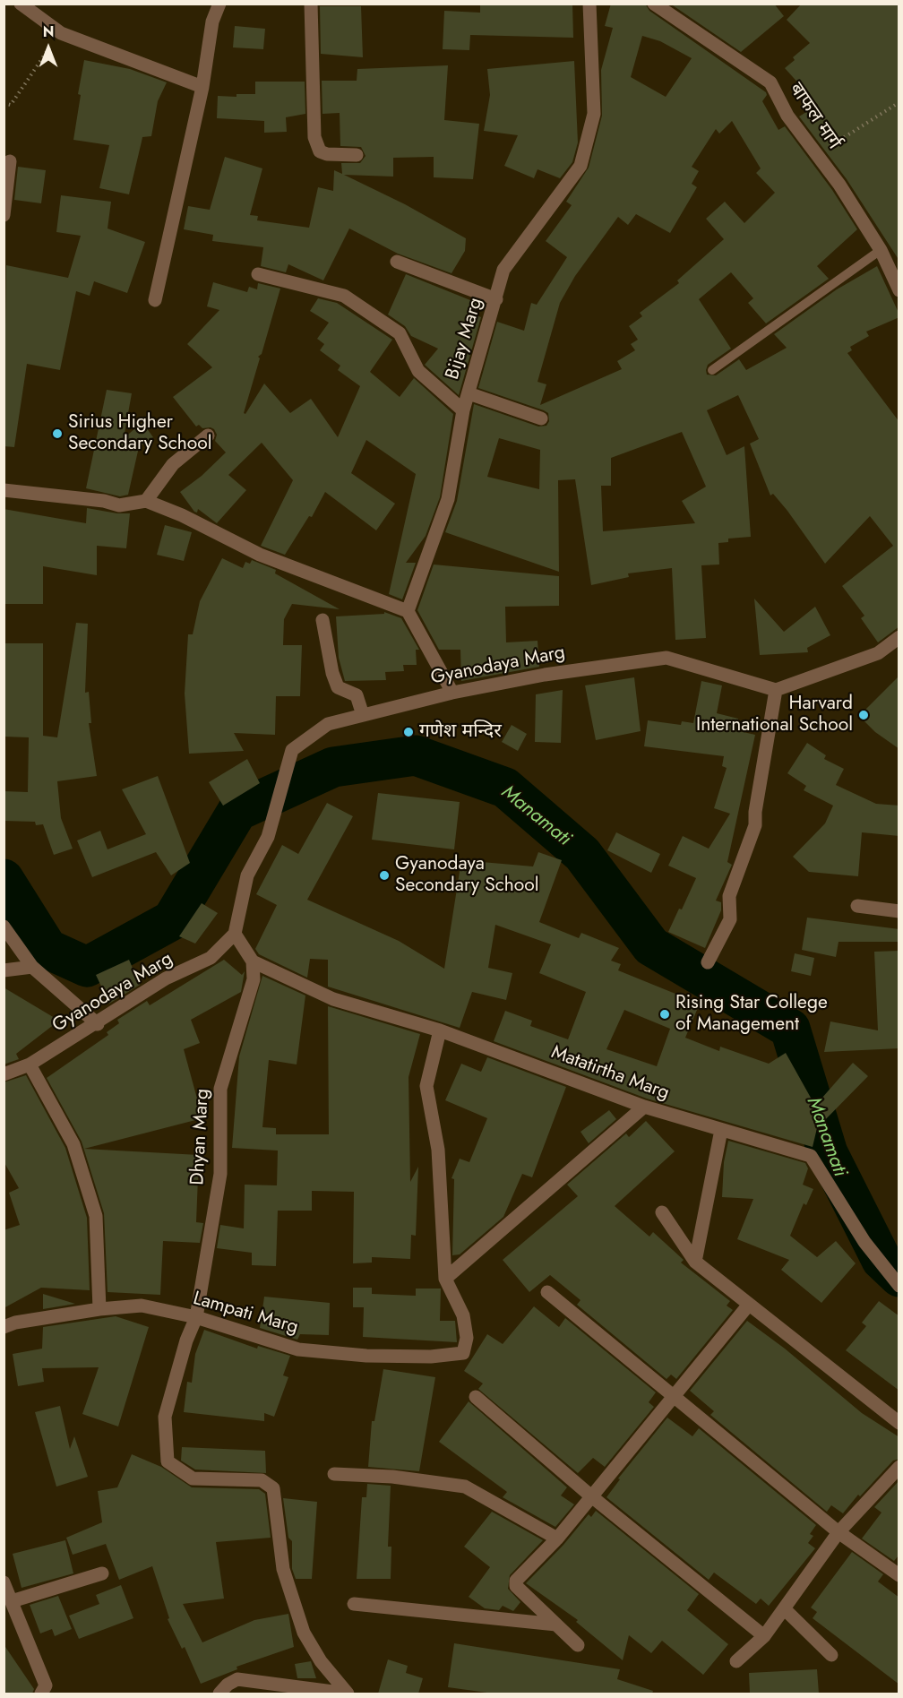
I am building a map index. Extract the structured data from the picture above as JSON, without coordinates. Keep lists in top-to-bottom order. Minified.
{"streets":{"street":["बाफल मार्ग","Bijay Marg","Gyanodaya Marg","Matatirtha Marg","Dhyan Marg","Lampati Marg"]},"crossings":[["Matatirtha Marg","Dhyan Marg"],["Dhyan Marg","Lampati Marg"]],"water":["Manamati"],"places":["Sirius Higher Secondary School","Harvard International School","गणेश मन्दिर","Gyanodaya Secondary School","Rising Star College of Management"],"north":"top"}
